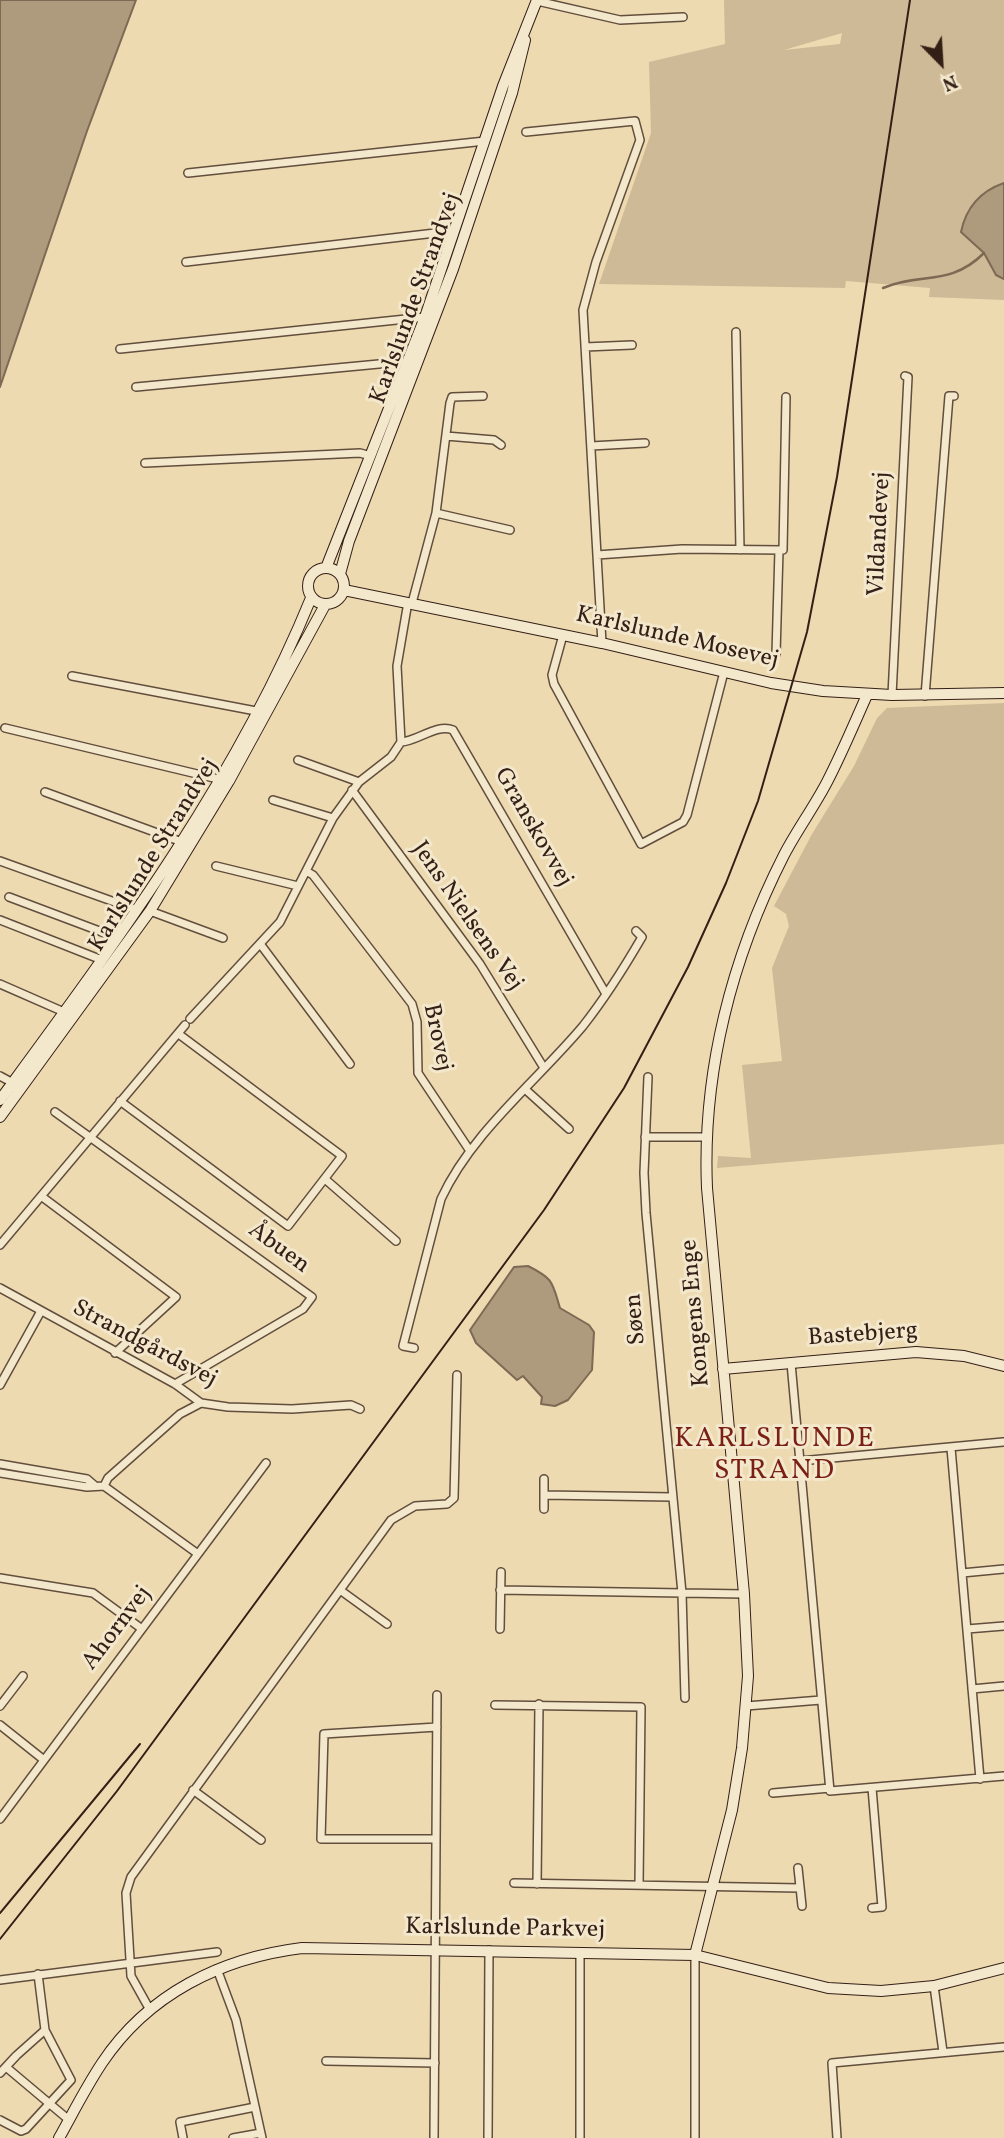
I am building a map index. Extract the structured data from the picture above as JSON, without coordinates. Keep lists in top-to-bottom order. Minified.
{"streets":{"street":["Karlslunde Strandvej","Vildandevej","Karlslunde Mosevej","Granskovvej","Jens Nielsens Vej","Brovej","Åbuen","Kongens Enge","Søen","Bastebjerg","Strandgårdsvej","Ahornvej","Karlslunde Parkvej"]},"crossings":[["Karlslunde Strandvej","Karlslunde Mosevej"],["Vildandevej","Karlslunde Mosevej"],["Karlslunde Mosevej","Kongens Enge"],["Åbuen","Strandgårdsvej"],["Kongens Enge","Bastebjerg"],["Kongens Enge","Karlslunde Parkvej"]],"districts":["KARLSLUNDE STRAND"],"north":"bottom right"}
